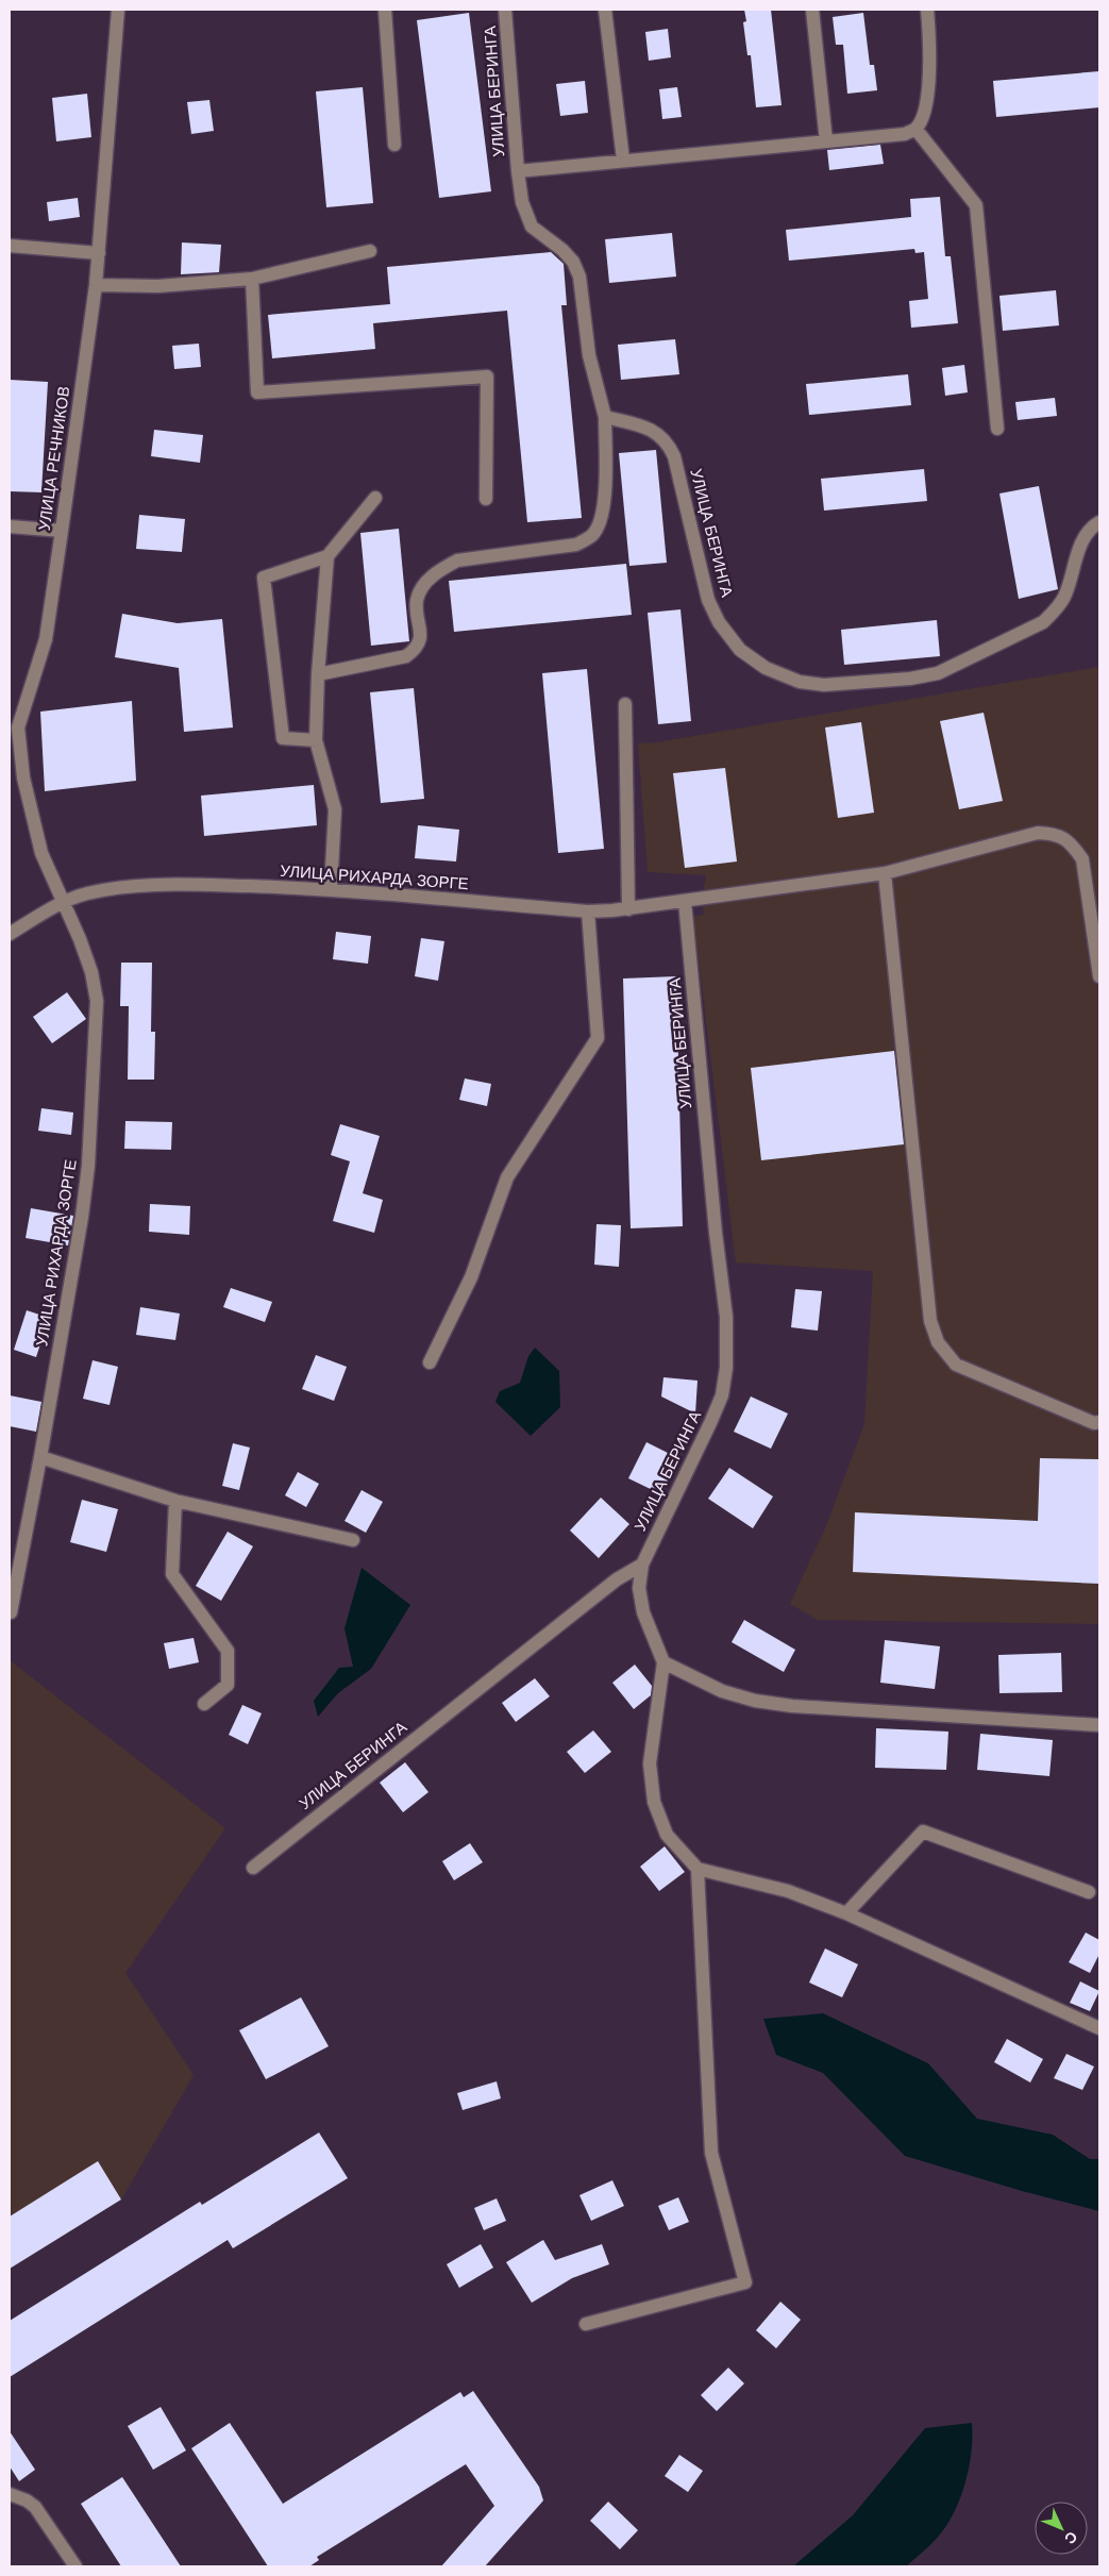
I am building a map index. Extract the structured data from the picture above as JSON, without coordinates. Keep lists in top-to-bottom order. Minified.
{"streets":{"street":["УЛИЦА БЕРИНГА","УЛИЦА РЕЧНИКОВ","УЛИЦА РИХАРДА ЗОРГЕ"]},"crossings":[["УЛИЦА БЕРИНГА","УЛИЦА РИХАРДА ЗОРГЕ"],["УЛИЦА РЕЧНИКОВ","УЛИЦА РИХАРДА ЗОРГЕ"]],"north":"bottom right"}
